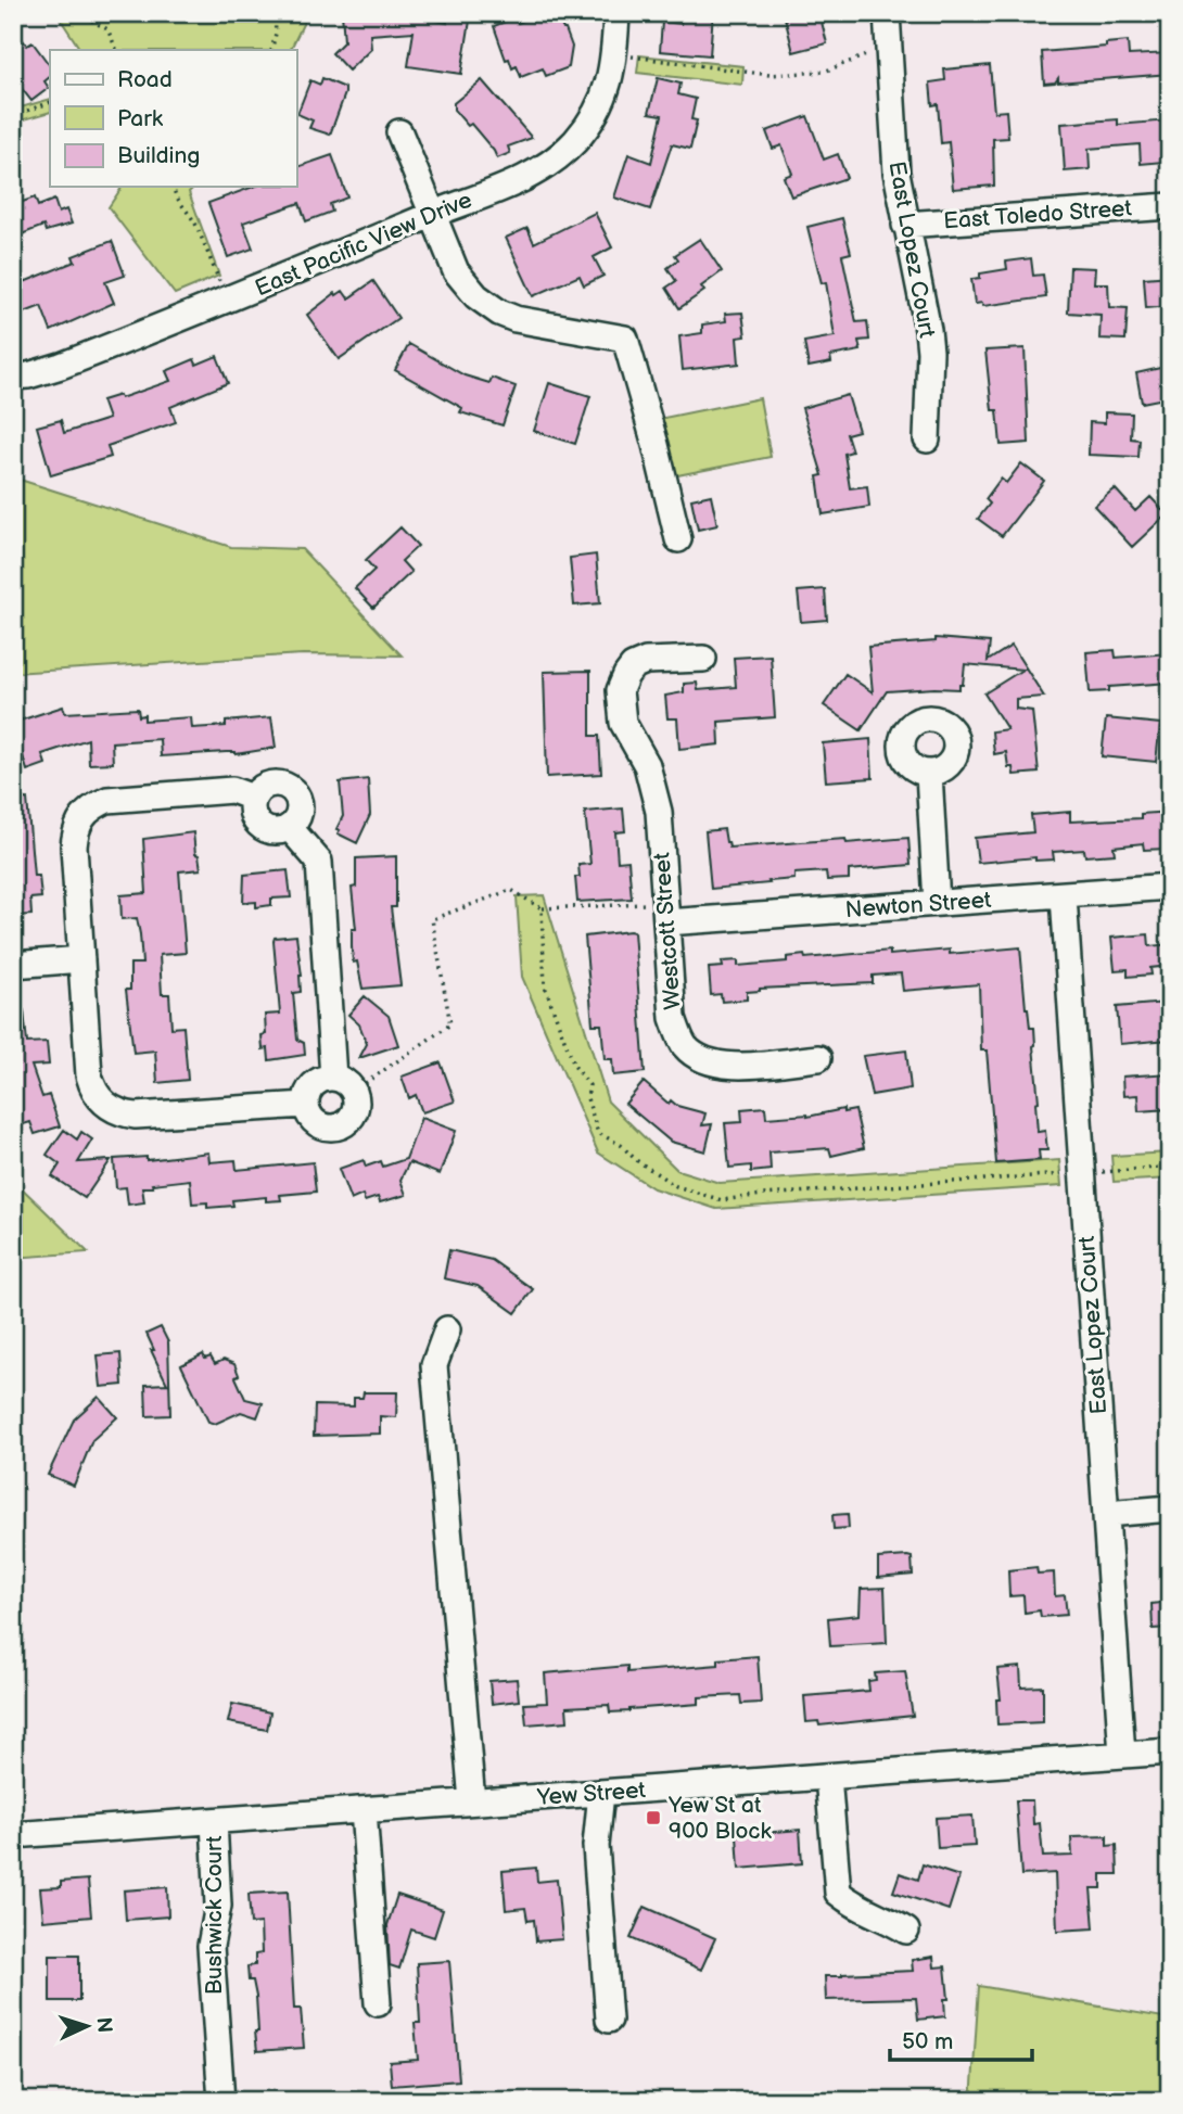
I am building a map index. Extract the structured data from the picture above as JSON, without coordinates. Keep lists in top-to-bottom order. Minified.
{"streets":{"street":["East Toledo Street","East Pacific View Drive","East Lopez Court","Newton Street","Westcott Street","Yew Street","Bushwick Court"]},"crossings":[["East Toledo Street","East Lopez Court"],["East Lopez Court","Newton Street"],["East Lopez Court","Yew Street"],["Newton Street","Westcott Street"],["Yew Street","Bushwick Court"]],"places":{"transit":["Yew St at 900 Block"]},"legend":["Road","Park","Building"],"scale_bar":"50 m","north":"right"}
